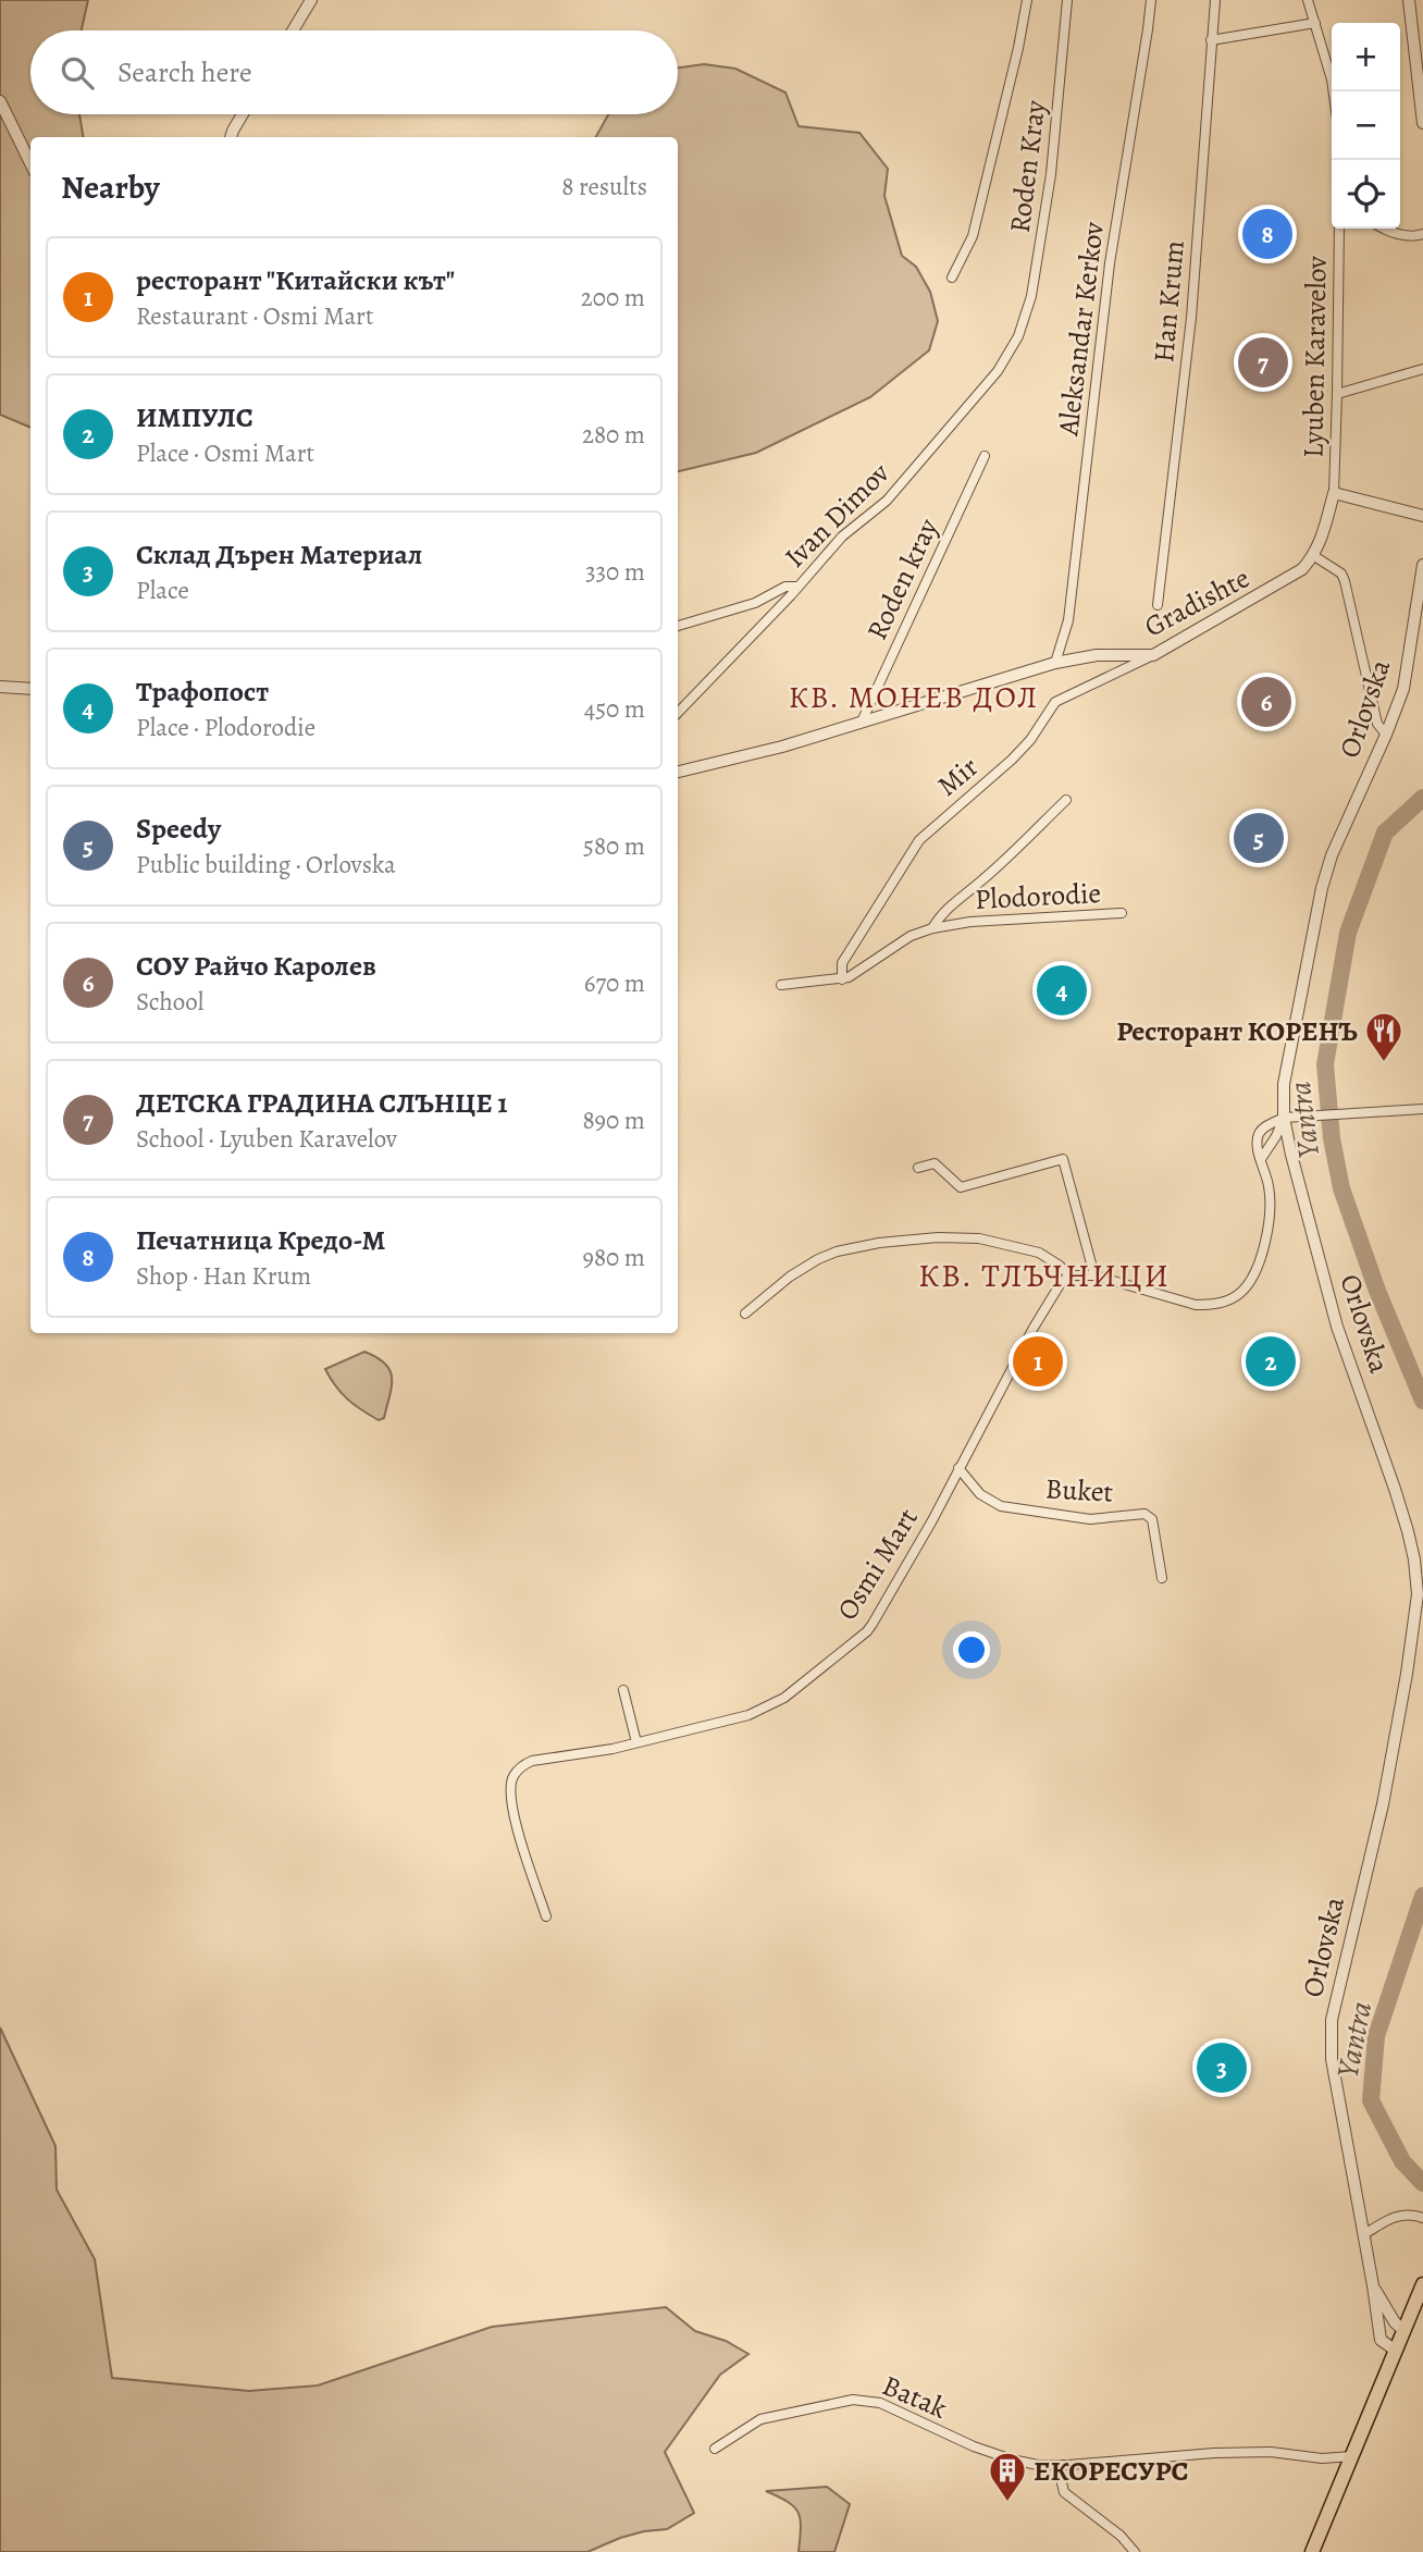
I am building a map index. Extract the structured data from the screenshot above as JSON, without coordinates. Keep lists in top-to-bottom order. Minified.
{"streets":{"street":["Roden Kray","Han Krum","Aleksandar Kerkov","Lyuben Karavelov","Ivan Dimov","Roden kray","Gradishte","Orlovska","Mir","Plodorodie","Buket","Osmi Mart","Batak"]},"crossings":[["Roden Kray","Ivan Dimov"],["Aleksandar Kerkov","Gradishte"],["Roden kray","Gradishte"],["Gradishte","Mir"],["Buket","Osmi Mart"]],"districts":["КВ. МОНЕВ ДОЛ","КВ. ТЛЪЧНИЦИ"],"water":["Yantra"],"places":{"restaurant":["Ресторант КОРЕНЪ"],"building":["ЕКОРЕСУРС"]},"page":{"map_buttons":["+","−"],"search":"Search here","heading":["Nearby","8 results"],"pins":["8","7","6","5","4","1","2","3"],"list":[{"mark":"1","name":"ресторант \"Китайски кът\"","note":"Restaurant · Osmi Mart","value":"200 m"},{"mark":"2","name":"ИМПУЛС","note":"Place · Osmi Mart","value":"280 m"},{"mark":"3","name":"Склад Дърен Материал","note":"Place","value":"330 m"},{"mark":"4","name":"Трафопост","note":"Place · Plodorodie","value":"450 m"},{"mark":"5","name":"Speedy","note":"Public building · Orlovska","value":"580 m"},{"mark":"6","name":"СОУ Райчо Каролев","note":"School","value":"670 m"},{"mark":"7","name":"ДЕТСКА ГРАДИНА СЛЪНЦЕ 1","note":"School · Lyuben Karavelov","value":"890 m"},{"mark":"8","name":"Печатница Кредо-М","note":"Shop · Han Krum","value":"980 m"}]}}
